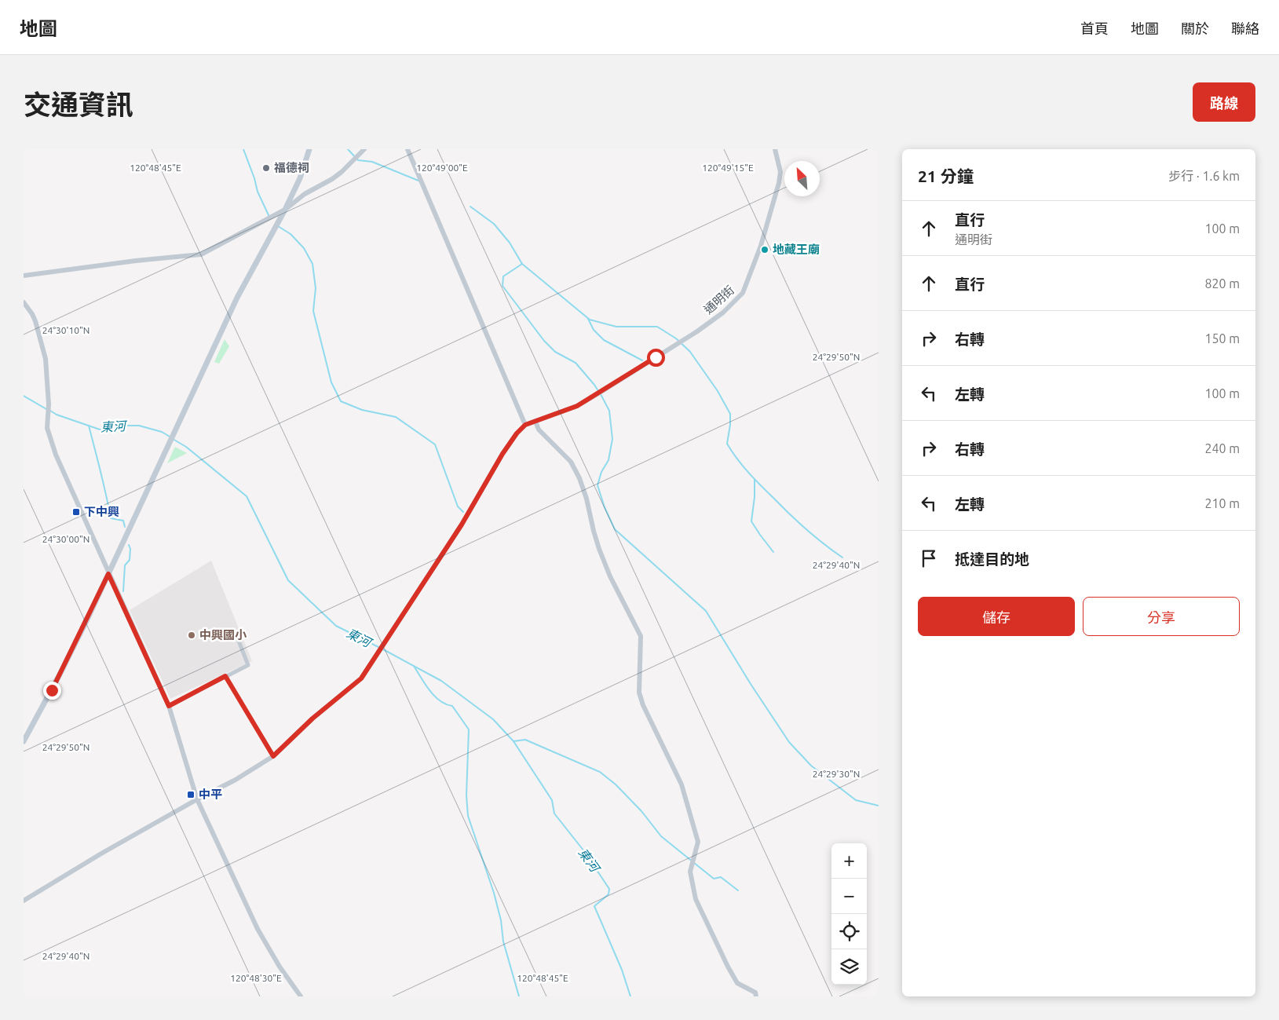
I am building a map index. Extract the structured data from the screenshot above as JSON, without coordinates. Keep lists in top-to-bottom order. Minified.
{"streets":{"street":["通明街"]},"water":["東河"],"places":{"other":["福德祠","地藏王廟","中興國小"],"transit":["下中興","中平"]},"north":"top left","page":{"header":"地圖","nav":["首頁","地圖","關於","聯絡"],"title":"交通資訊","buttons":["路線",["儲存","分享"]],"heading":["21 分鐘","步行 · 1.6 km"],"list":[["直行","通明街","100 m"],["直行","820 m"],["右轉","150 m"],["左轉","100 m"],["右轉","240 m"],["左轉","210 m"],"抵達目的地"],"map_buttons":["+","−"]},"coordinates":["120°48'45\"E","120°49'00\"E","120°49'15\"E","24°30'10\"N","24°29'50\"N","24°30'00\"N","24°29'40\"N","24°29'30\"N","120°48'30\"E"]}
